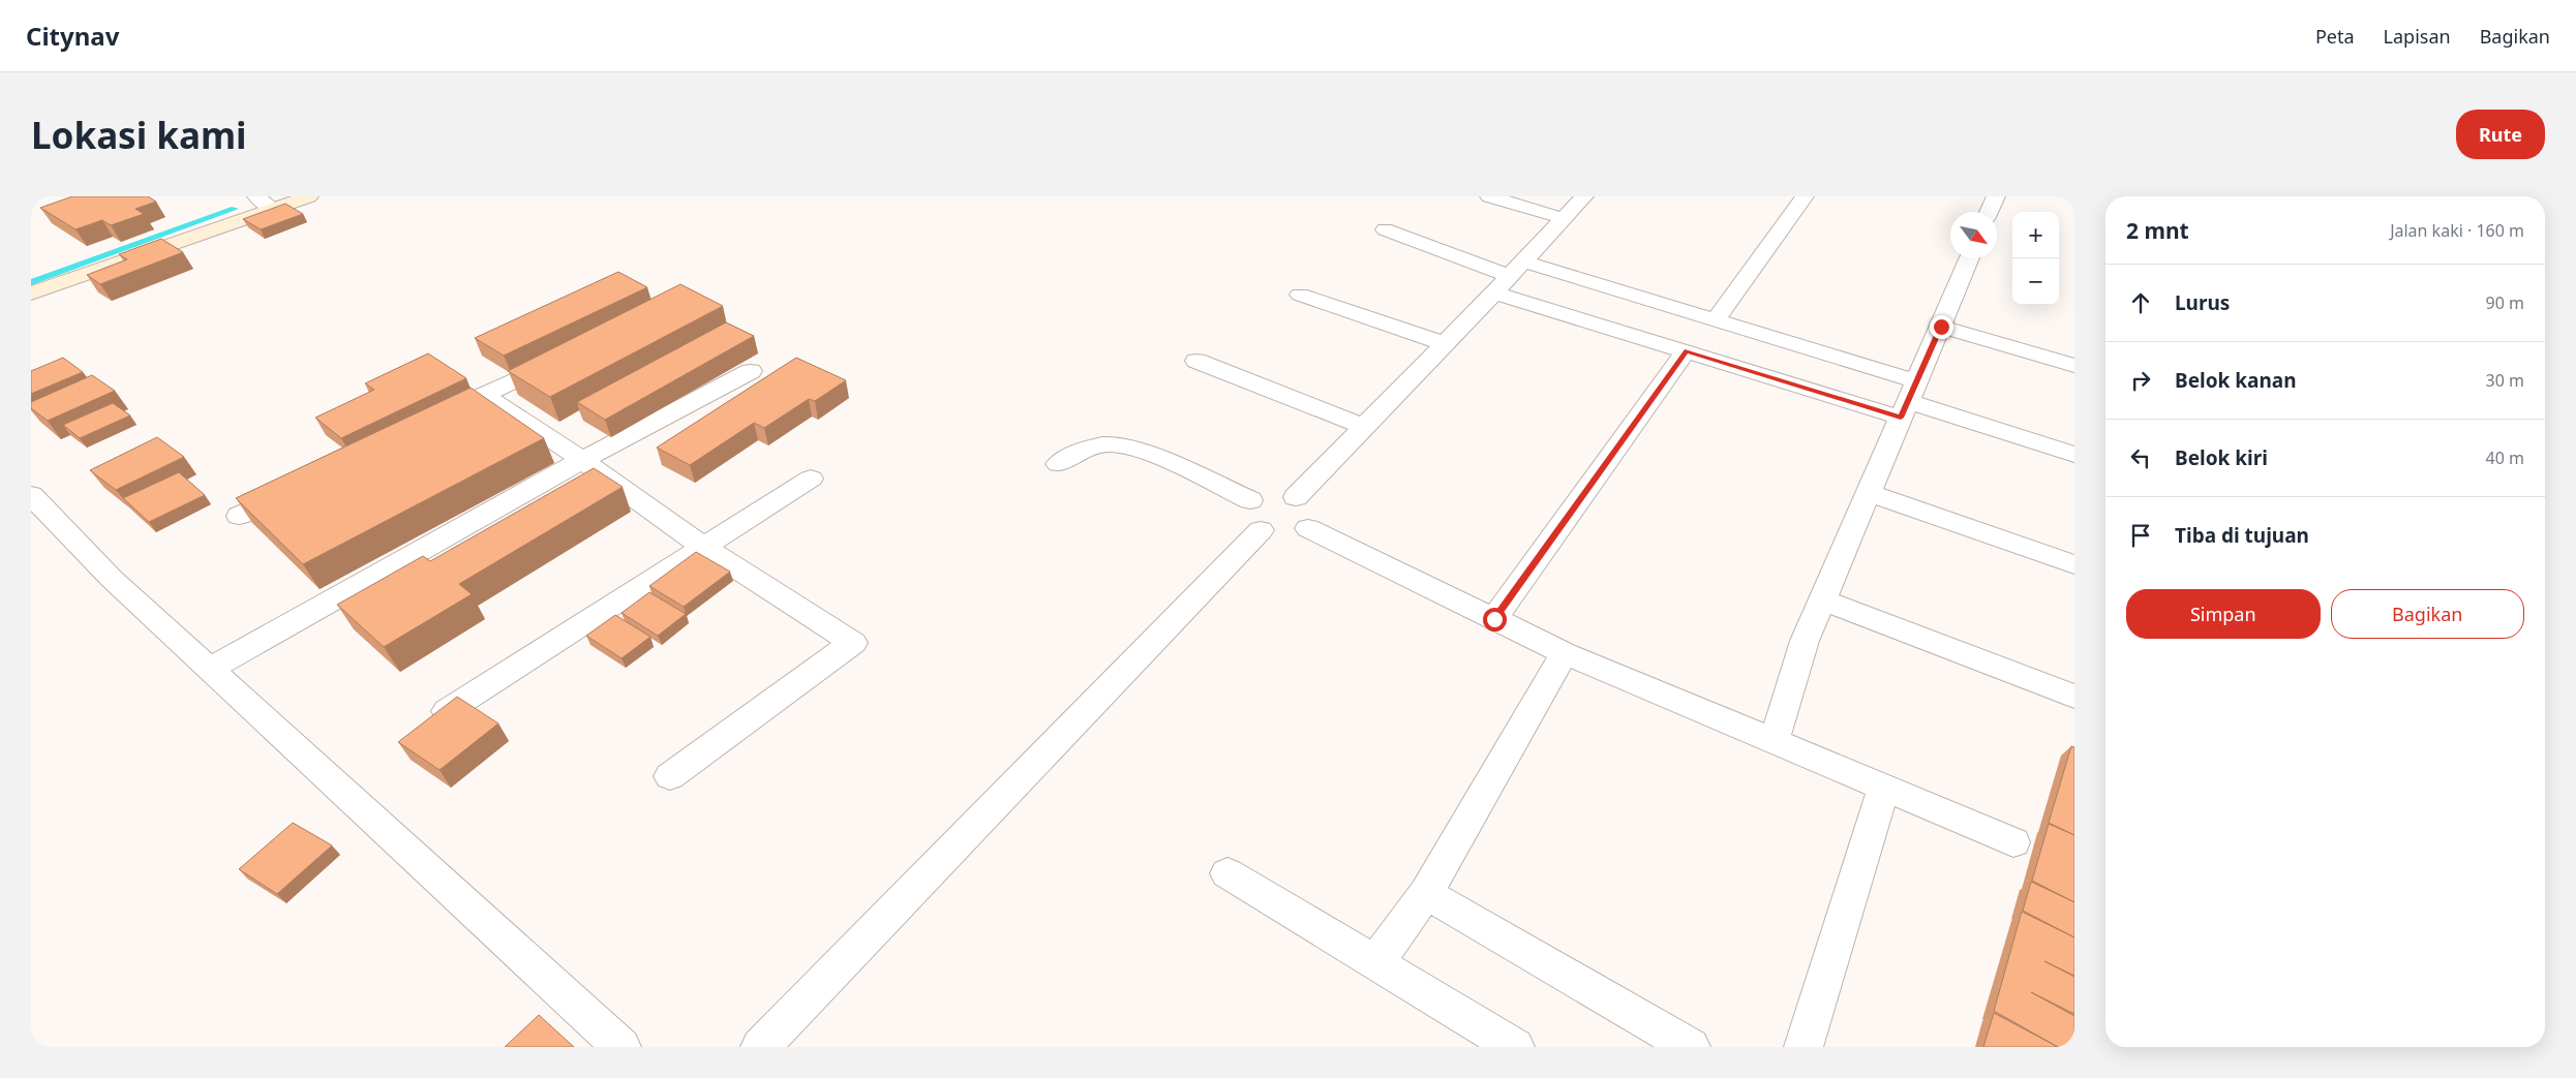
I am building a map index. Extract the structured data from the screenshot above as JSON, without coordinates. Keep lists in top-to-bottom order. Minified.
{"north":"bottom right","page":{"header":"Citynav","nav":["Peta","Lapisan","Bagikan"],"buttons":["Rute",["Simpan","Bagikan"]],"title":"Lokasi kami","heading":["2 mnt","Jalan kaki · 160 m"],"map_buttons":["+","−"],"list":[["Lurus","90 m"],["Belok kanan","30 m"],["Belok kiri","40 m"],"Tiba di tujuan"]}}
